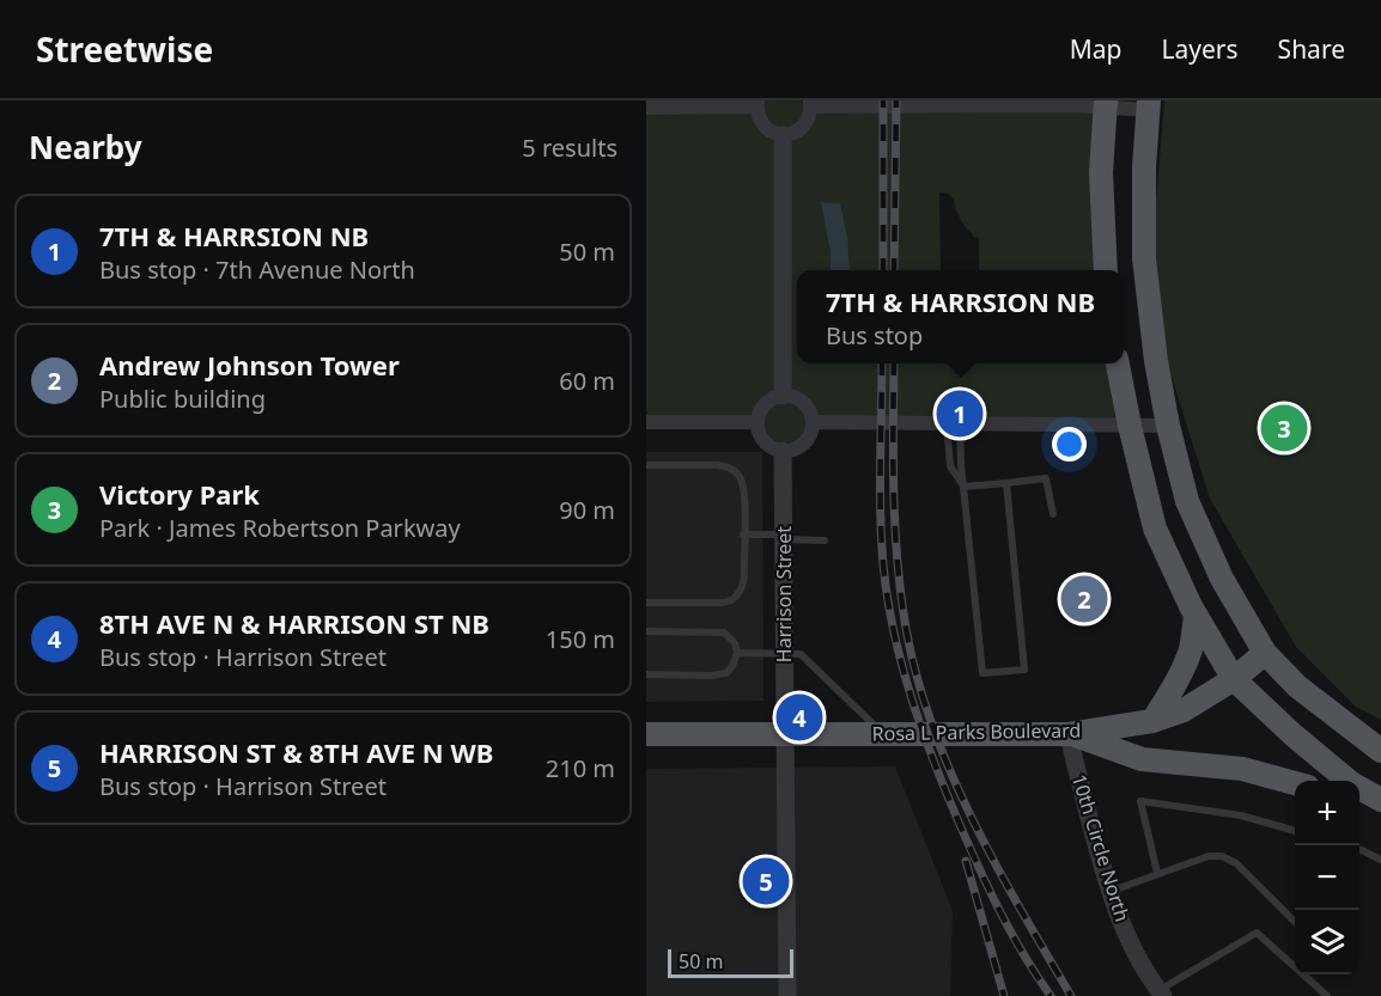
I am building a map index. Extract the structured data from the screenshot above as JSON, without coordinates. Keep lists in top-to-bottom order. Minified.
{"streets":{"main road":["Rosa L Parks Boulevard"],"street":["Harrison Street","10th Circle North"]},"crossings":[["Harrison Street","Rosa L Parks Boulevard"],["Rosa L Parks Boulevard","10th Circle North"]],"scale_bar":"50 m","page":{"header":"Streetwise","nav":["Map","Layers","Share"],"heading":["Nearby","5 results"],"list":[{"mark":"1","name":"7TH & HARRSION NB","note":"Bus stop · 7th Avenue North","value":"50 m"},{"mark":"2","name":"Andrew Johnson Tower","note":"Public building","value":"60 m"},{"mark":"3","name":"Victory Park","note":"Park · James Robertson Parkway","value":"90 m"},{"mark":"4","name":"8TH AVE N & HARRISON ST NB","note":"Bus stop · Harrison Street","value":"150 m"},{"mark":"5","name":"HARRISON ST & 8TH AVE N WB","note":"Bus stop · Harrison Street","value":"210 m"}],"popup":["7TH & HARRSION NB","Bus stop"],"pins":["1","3","2","4","5"],"map_buttons":["+","−"],"scale":"50 m"}}
